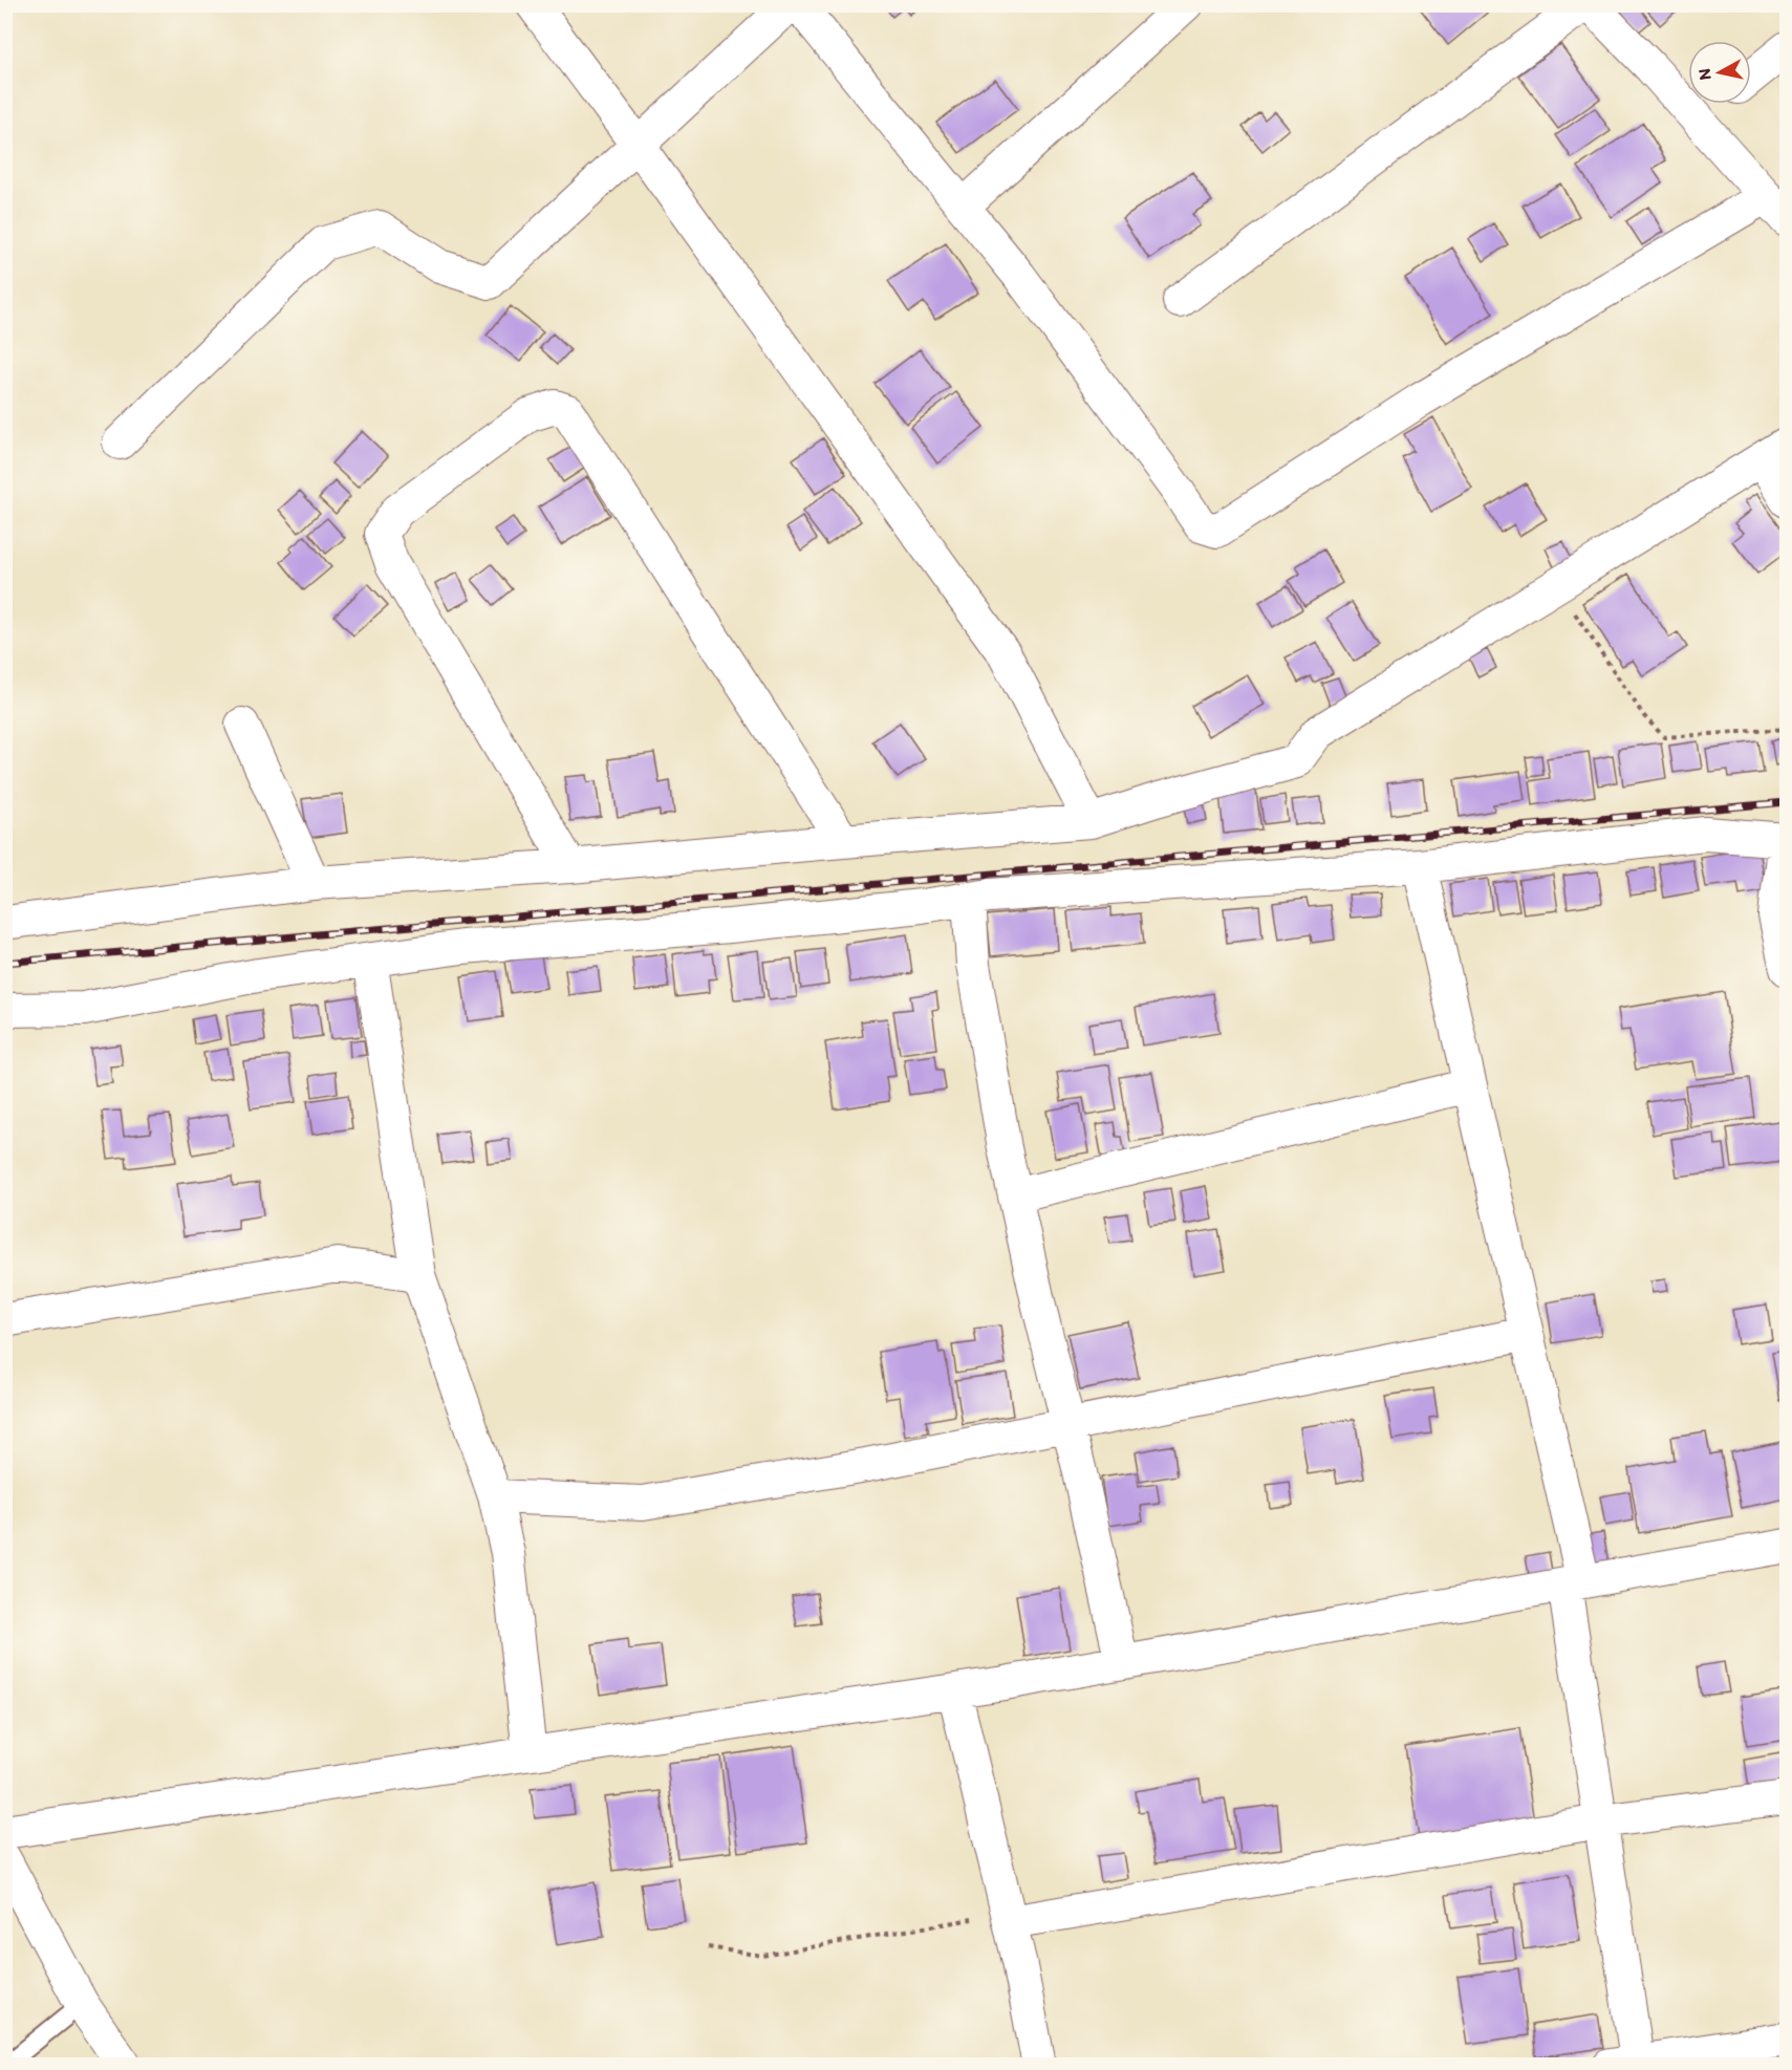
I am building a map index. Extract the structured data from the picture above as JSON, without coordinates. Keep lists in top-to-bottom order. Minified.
{"north":"left"}
